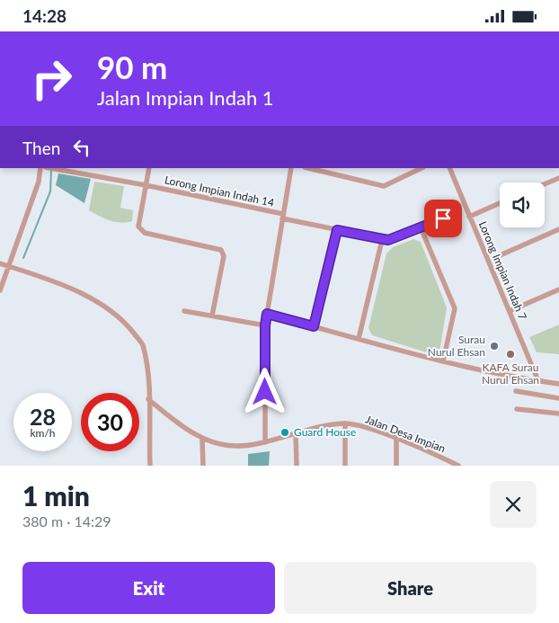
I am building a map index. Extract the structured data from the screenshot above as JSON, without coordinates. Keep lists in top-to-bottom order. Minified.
{"streets":{"street":["Lorong Impian Indah 14","Lorong Impian Indah 7","Jalan Desa Impian"]},"places":["Surau Nurul Ehsan","KAFA Surau Nurul Ehsan","Guard House"],"page":{"status":"14:28","turn":["90 m","Jalan Impian Indah 1"],"then":"Then","speed":"28 km/h","limit":"30","heading":["1 min","380 m · 14:29"],"buttons":["Exit","Share"]}}
